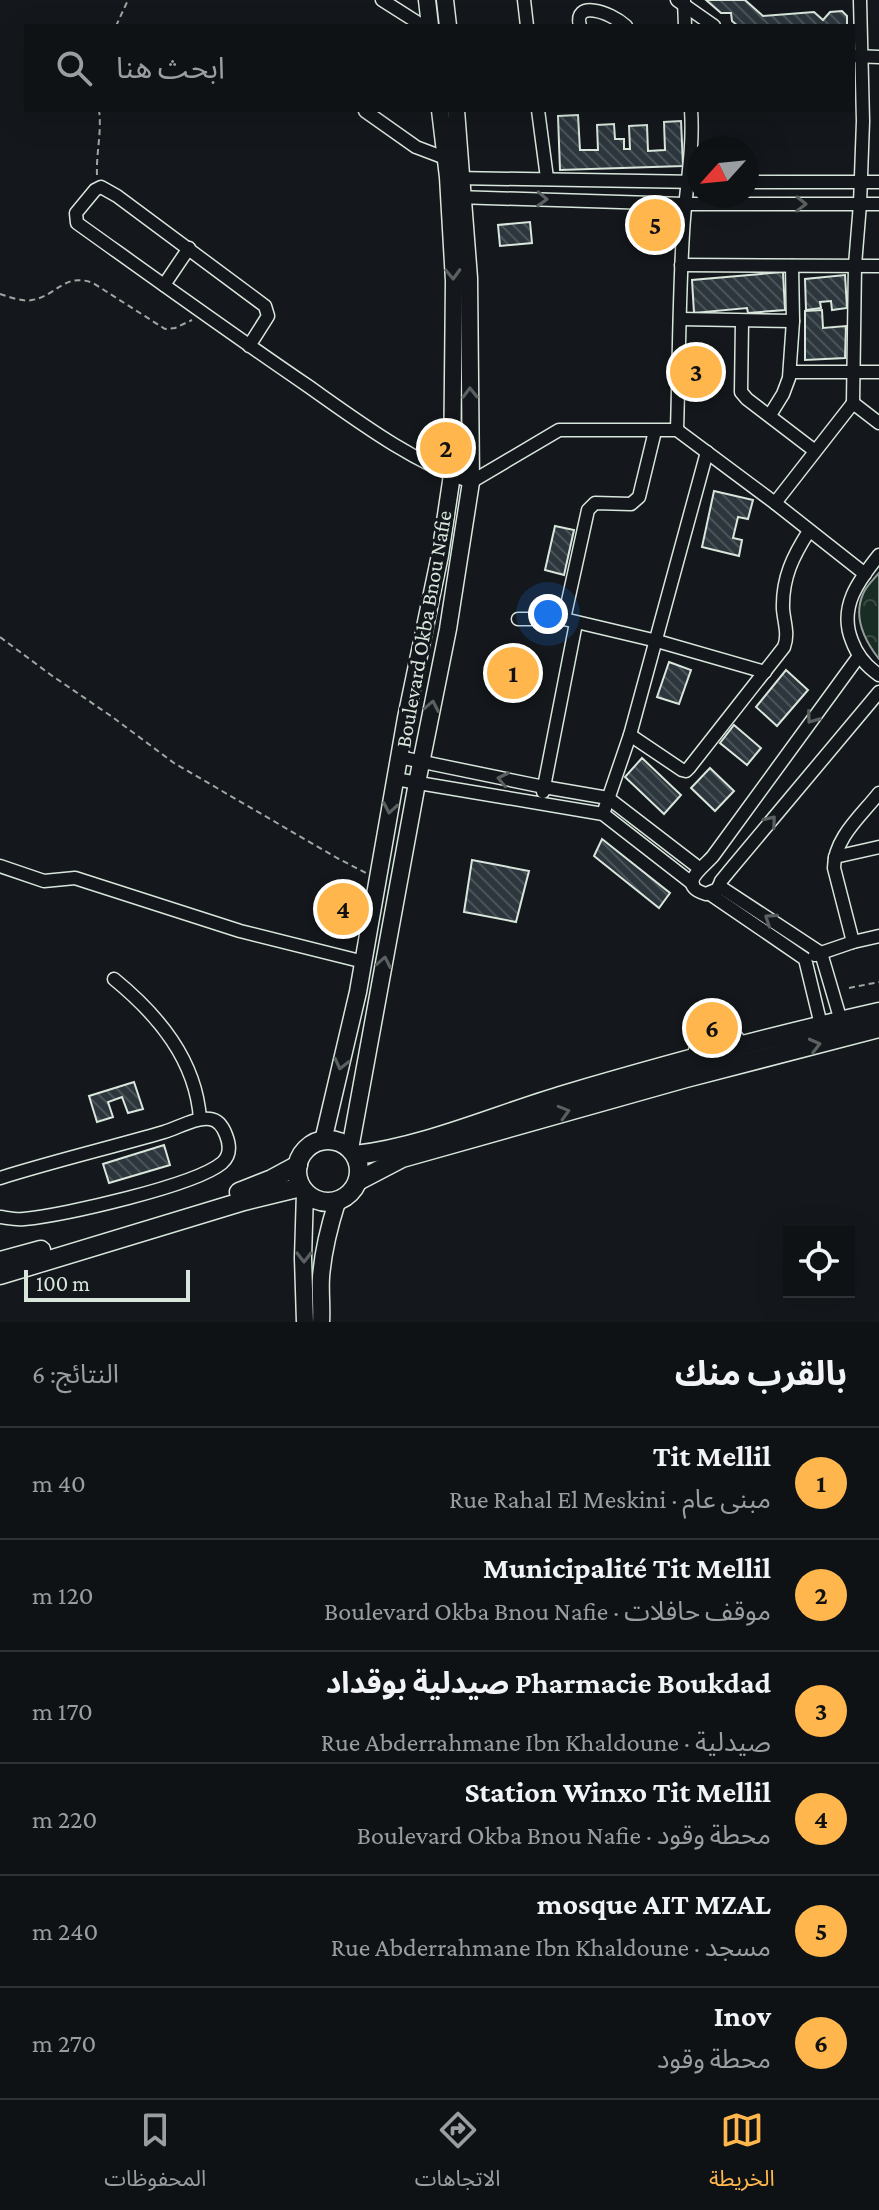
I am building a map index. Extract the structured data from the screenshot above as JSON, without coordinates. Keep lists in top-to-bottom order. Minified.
{"streets":{"main road":["Boulevard Okba Bnou Nafie"]},"scale_bar":"100 m","north":"bottom left","page":{"search":"ابحث هنا","pins":["5","3","2","1","4","6"],"scale":"100 m","heading":["بالقرب منك","النتائج: 6"],"list":[{"mark":"1","name":"Tit Mellil","note":"مبنى عام · Rue Rahal El Meskini","value":"40 m"},{"mark":"2","name":"Municipalité Tit Mellil","note":"موقف حافلات · Boulevard Okba Bnou Nafie","value":"120 m"},{"mark":"3","name":"Pharmacie Boukdad صيدلية بوقداد","note":"صيدلية · Rue Abderrahmane Ibn Khaldoune","value":"170 m"},{"mark":"4","name":"Station Winxo Tit Mellil","note":"محطة وقود · Boulevard Okba Bnou Nafie","value":"220 m"},{"mark":"5","name":"mosque AIT MZAL","note":"مسجد · Rue Abderrahmane Ibn Khaldoune","value":"240 m"},{"mark":"6","name":"Inov","note":"محطة وقود","value":"270 m"}],"nav":["الخريطة","الاتجاهات","المحفوظات"]}}
